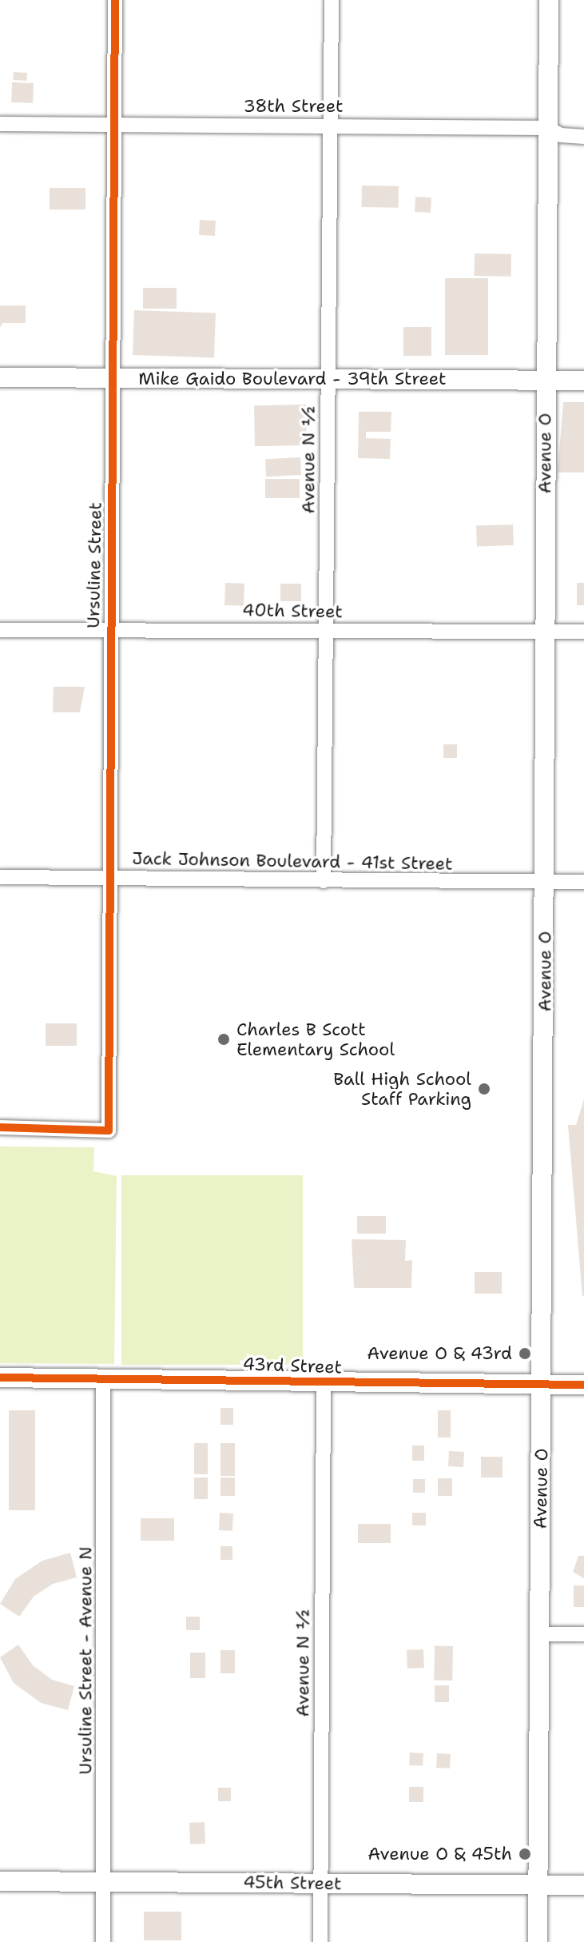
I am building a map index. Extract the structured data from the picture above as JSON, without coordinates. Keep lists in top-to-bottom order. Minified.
{"streets":{"main road":["Mike Gaido Boulevard - 39th Street","Avenue O","43rd Street","45th Street"],"street":["38th Street","Avenue N ½","Ursuline Street","40th Street","Jack Johnson Boulevard - 41st Street","Ursuline Street - Avenue N"]},"crossings":[["38th Street","Avenue O"],["38th Street","Avenue N ½"],["38th Street","Ursuline Street"],["Mike Gaido Boulevard - 39th Street","Avenue O"],["Mike Gaido Boulevard - 39th Street","Avenue N ½"],["Mike Gaido Boulevard - 39th Street","Ursuline Street"],["Avenue O","40th Street"],["Avenue O","Jack Johnson Boulevard - 41st Street"],["Avenue O","43rd Street"],["Avenue O","45th Street"],["Avenue N ½","40th Street"],["Avenue N ½","Jack Johnson Boulevard - 41st Street"],["Avenue N ½","43rd Street"],["Avenue N ½","45th Street"],["Ursuline Street","40th Street"],["Ursuline Street","Jack Johnson Boulevard - 41st Street"],["43rd Street","Ursuline Street - Avenue N"],["Ursuline Street - Avenue N","45th Street"]],"places":["Charles B Scott Elementary School","Ball High School Staff Parking","Avenue O & 43rd","Avenue O & 45th"]}
